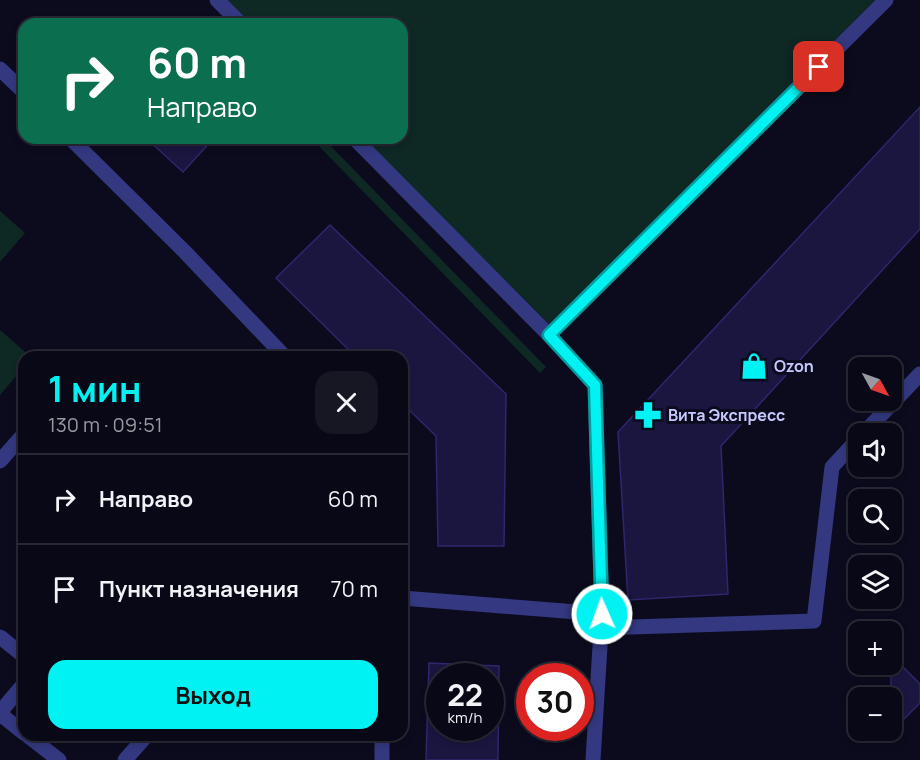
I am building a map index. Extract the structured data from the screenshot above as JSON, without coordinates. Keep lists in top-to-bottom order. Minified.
{"places":{"shop":["Ozon"],"pharmacy":["Вита Экспресс"]},"north":"bottom right","page":{"turn":["60 m","Направо"],"heading":["1 мин","130 m · 09:51"],"map_buttons":["+","−"],"list":[{"name":"Направо","value":"60 m"},{"name":"Пункт назначения","value":"70 m"}],"buttons":"Выход","speed":"22 km/h","limit":"30"}}
